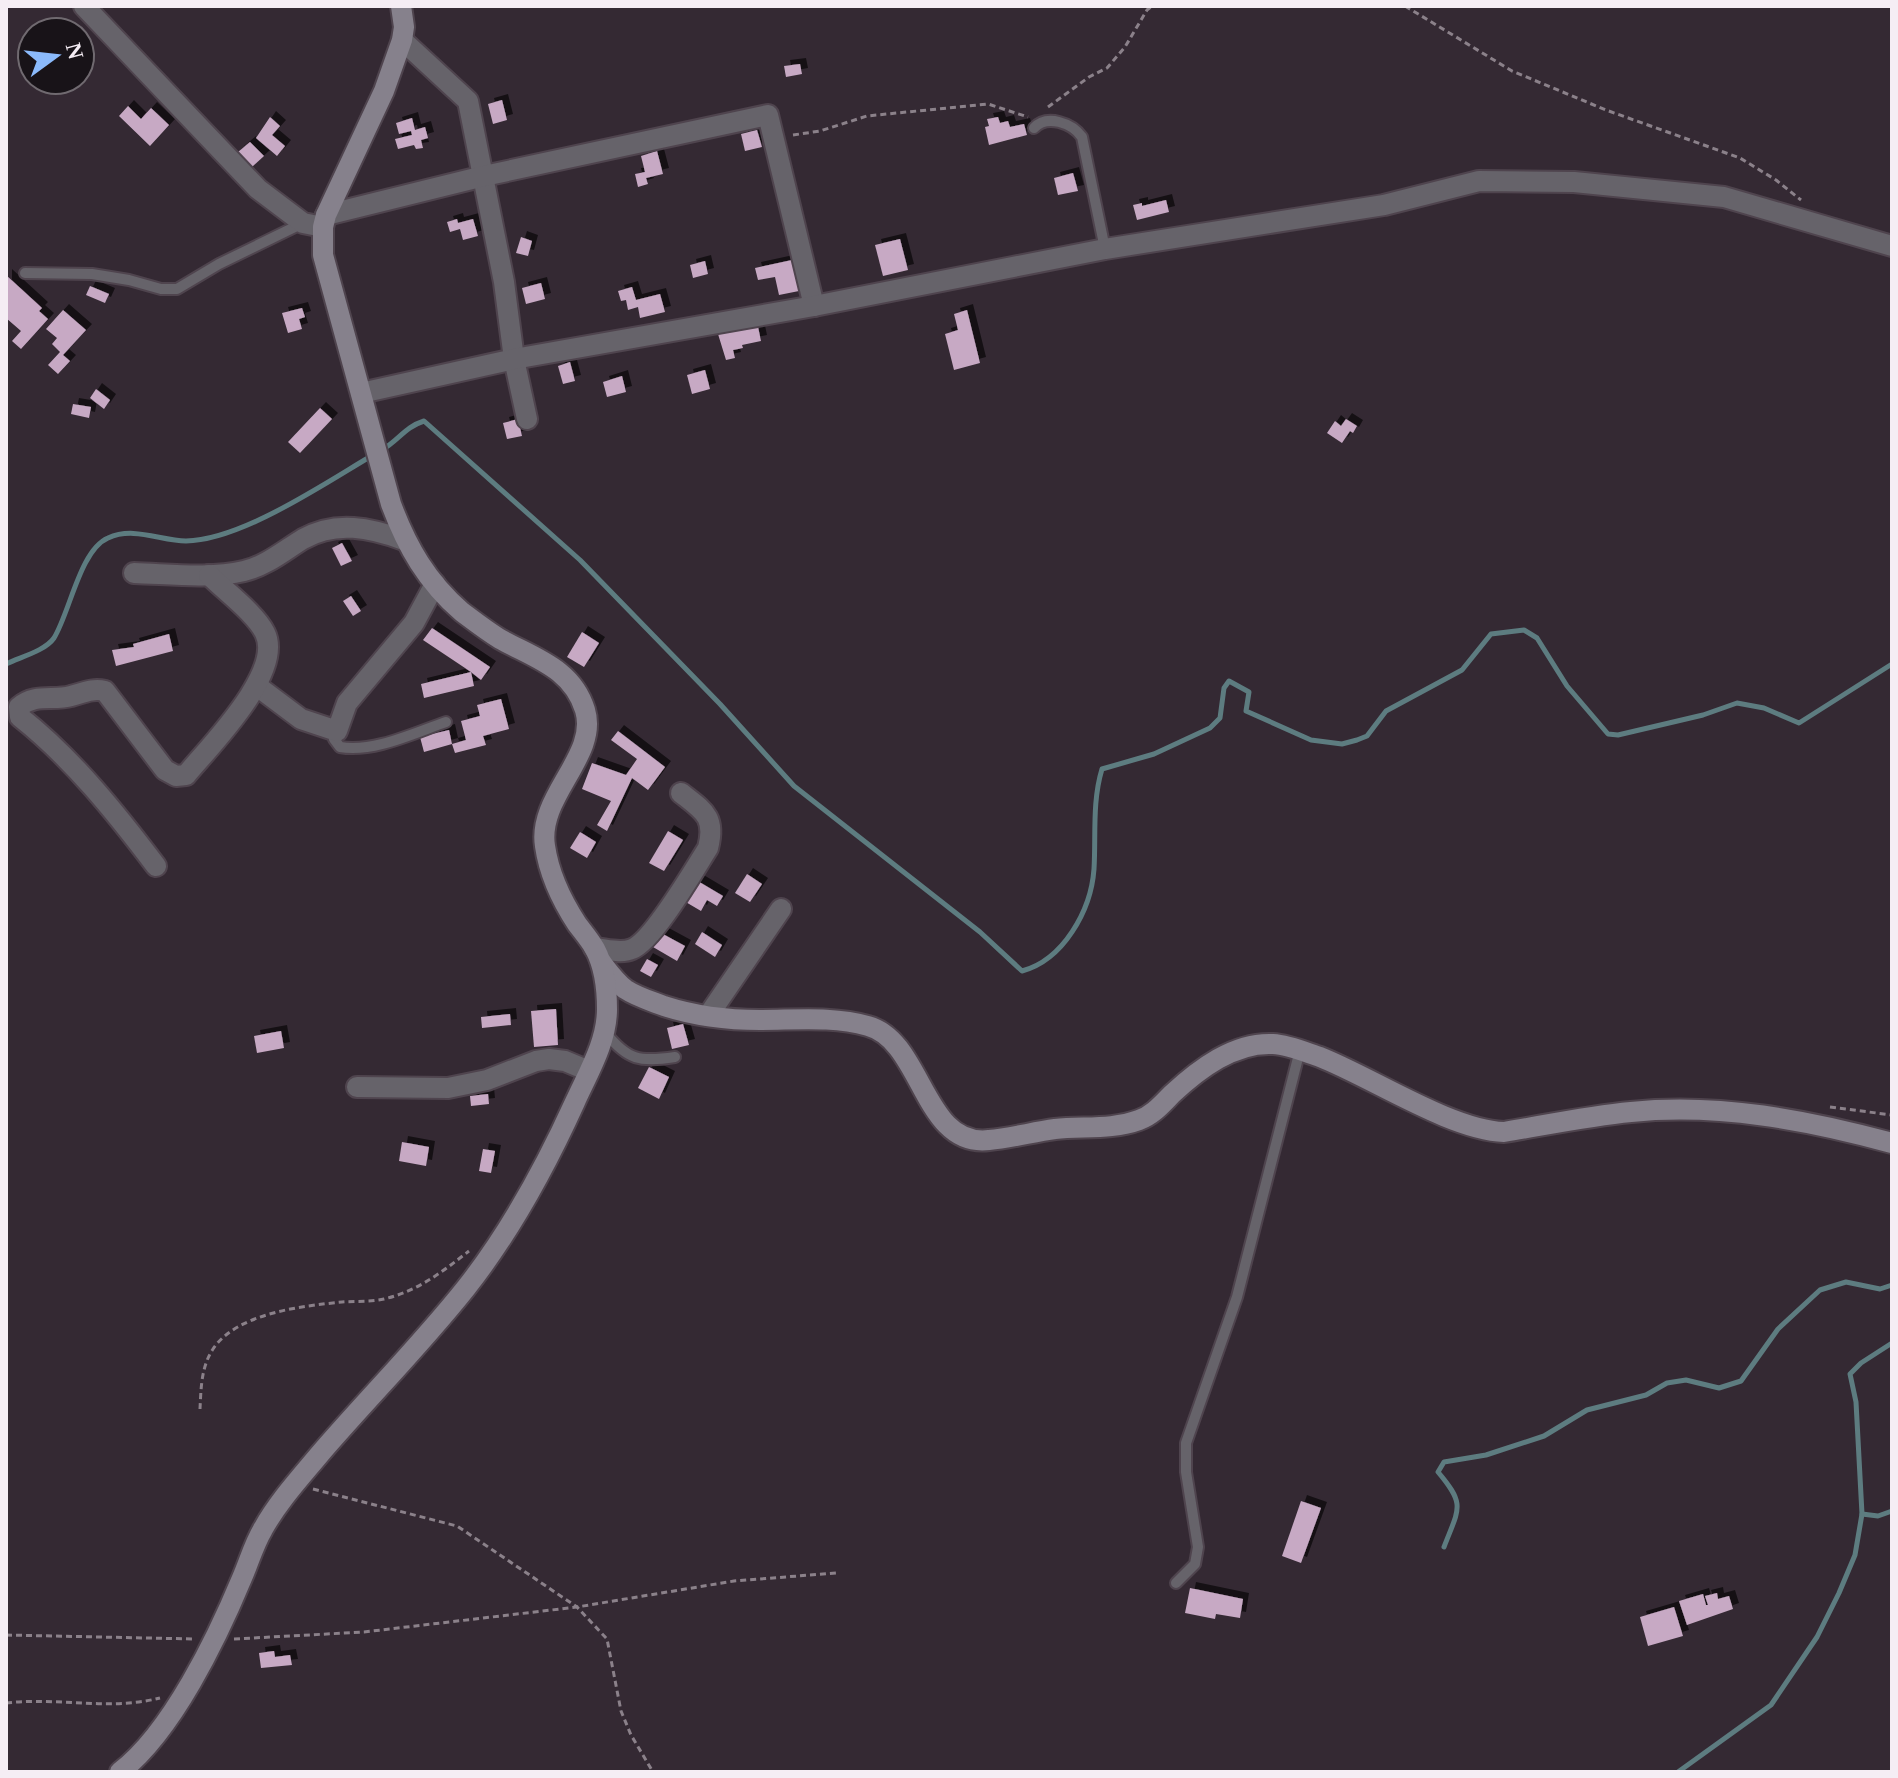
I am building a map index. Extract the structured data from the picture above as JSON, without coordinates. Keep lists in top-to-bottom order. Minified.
{"north":"right"}
